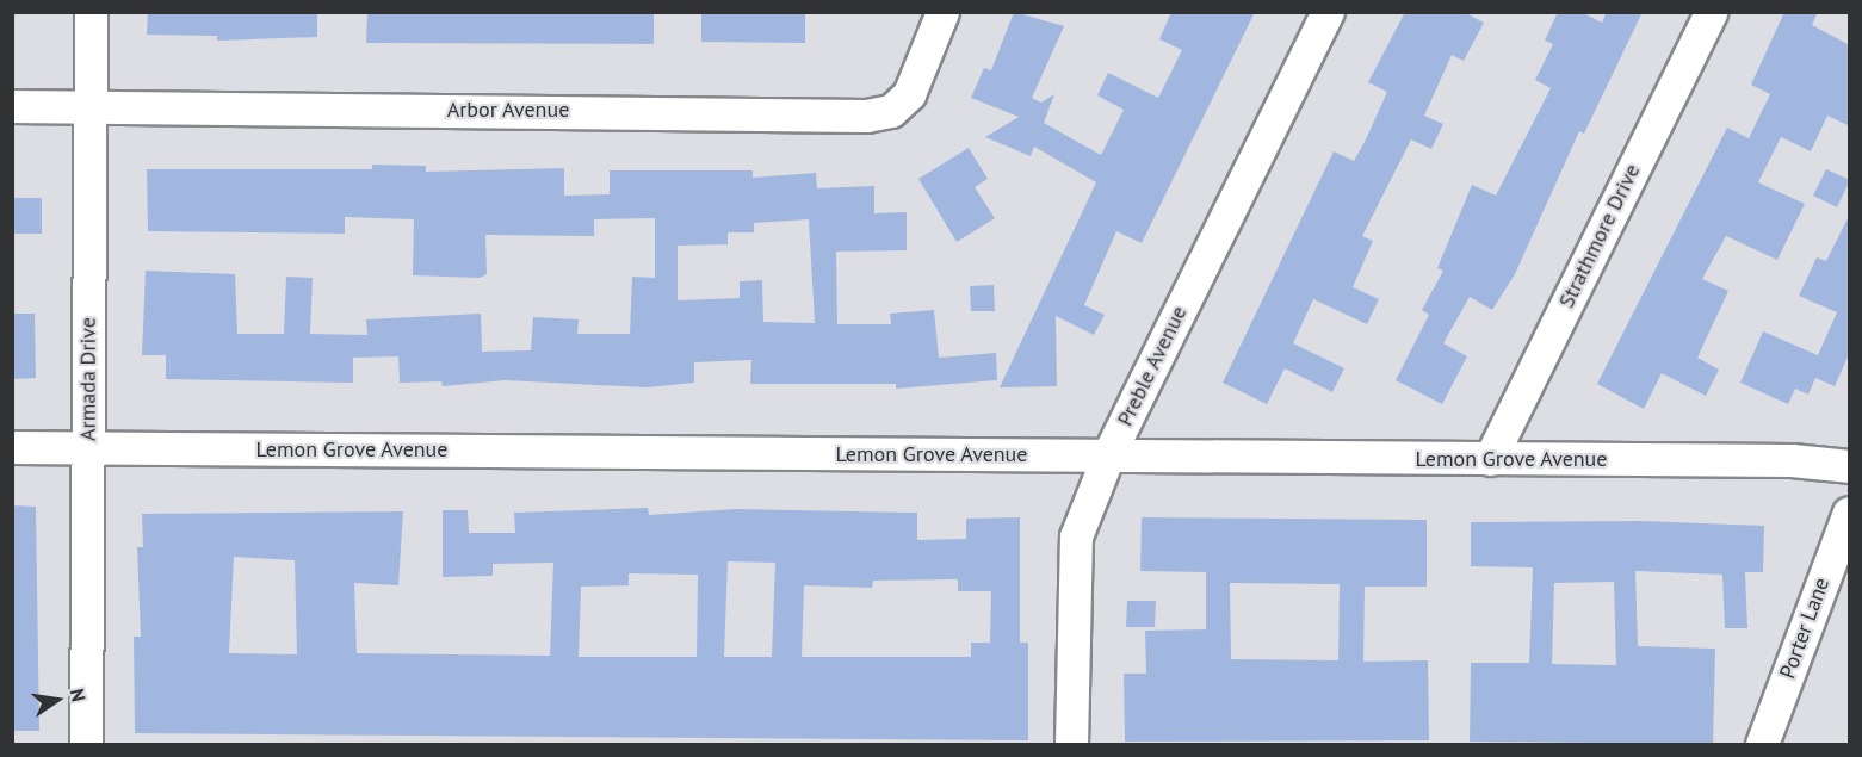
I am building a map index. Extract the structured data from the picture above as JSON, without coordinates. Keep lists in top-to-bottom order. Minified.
{"streets":{"street":["Arbor Avenue","Strathmore Drive","Preble Avenue","Armada Drive","Lemon Grove Avenue","Porter Lane"]},"crossings":[["Arbor Avenue","Armada Drive"],["Strathmore Drive","Lemon Grove Avenue"],["Preble Avenue","Lemon Grove Avenue"],["Armada Drive","Lemon Grove Avenue"]],"north":"right"}
